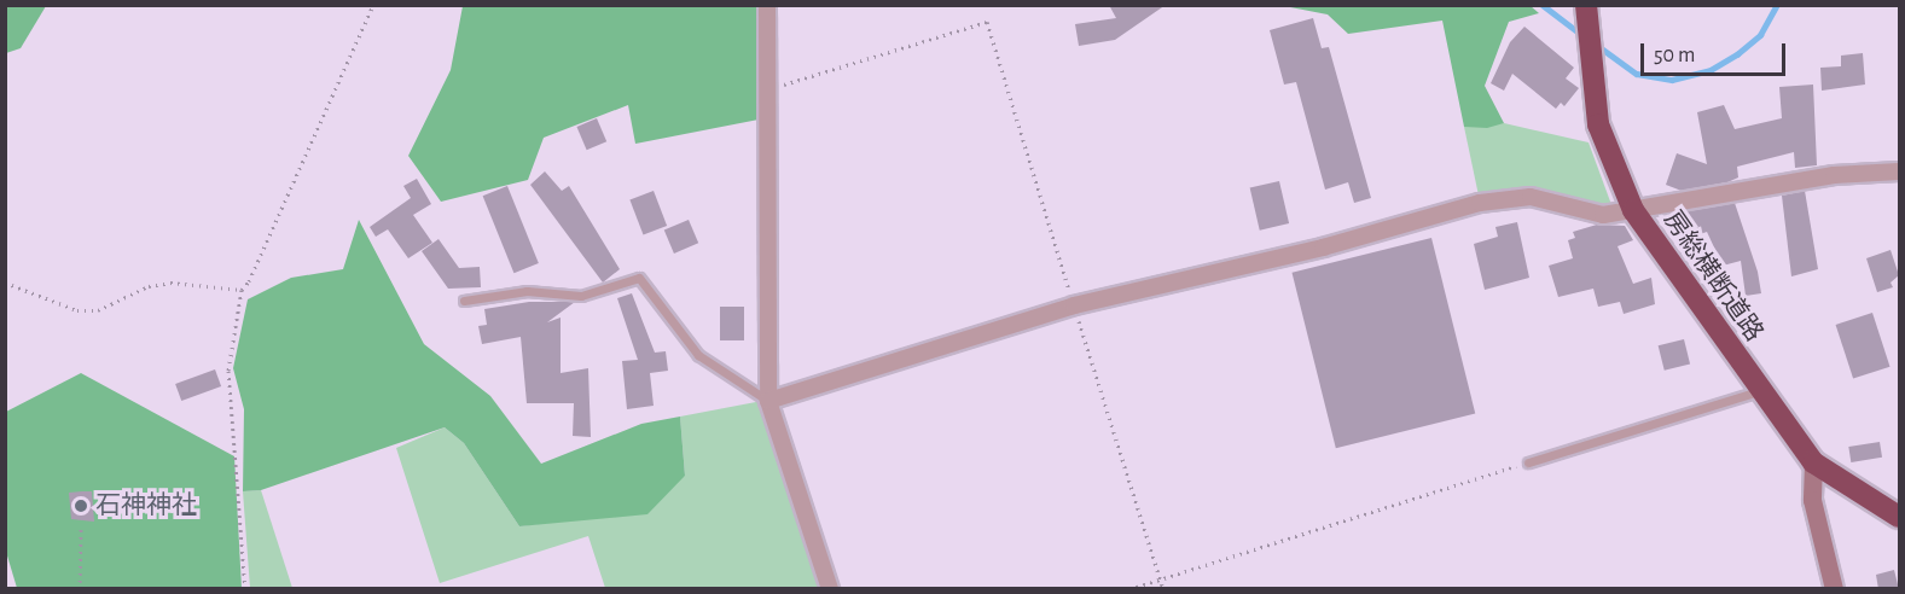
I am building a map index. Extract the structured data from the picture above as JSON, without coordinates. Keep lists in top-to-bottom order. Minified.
{"streets":{"highway":["房総横断道路"]},"places":["石神神社"],"scale_bar":"50 m"}
